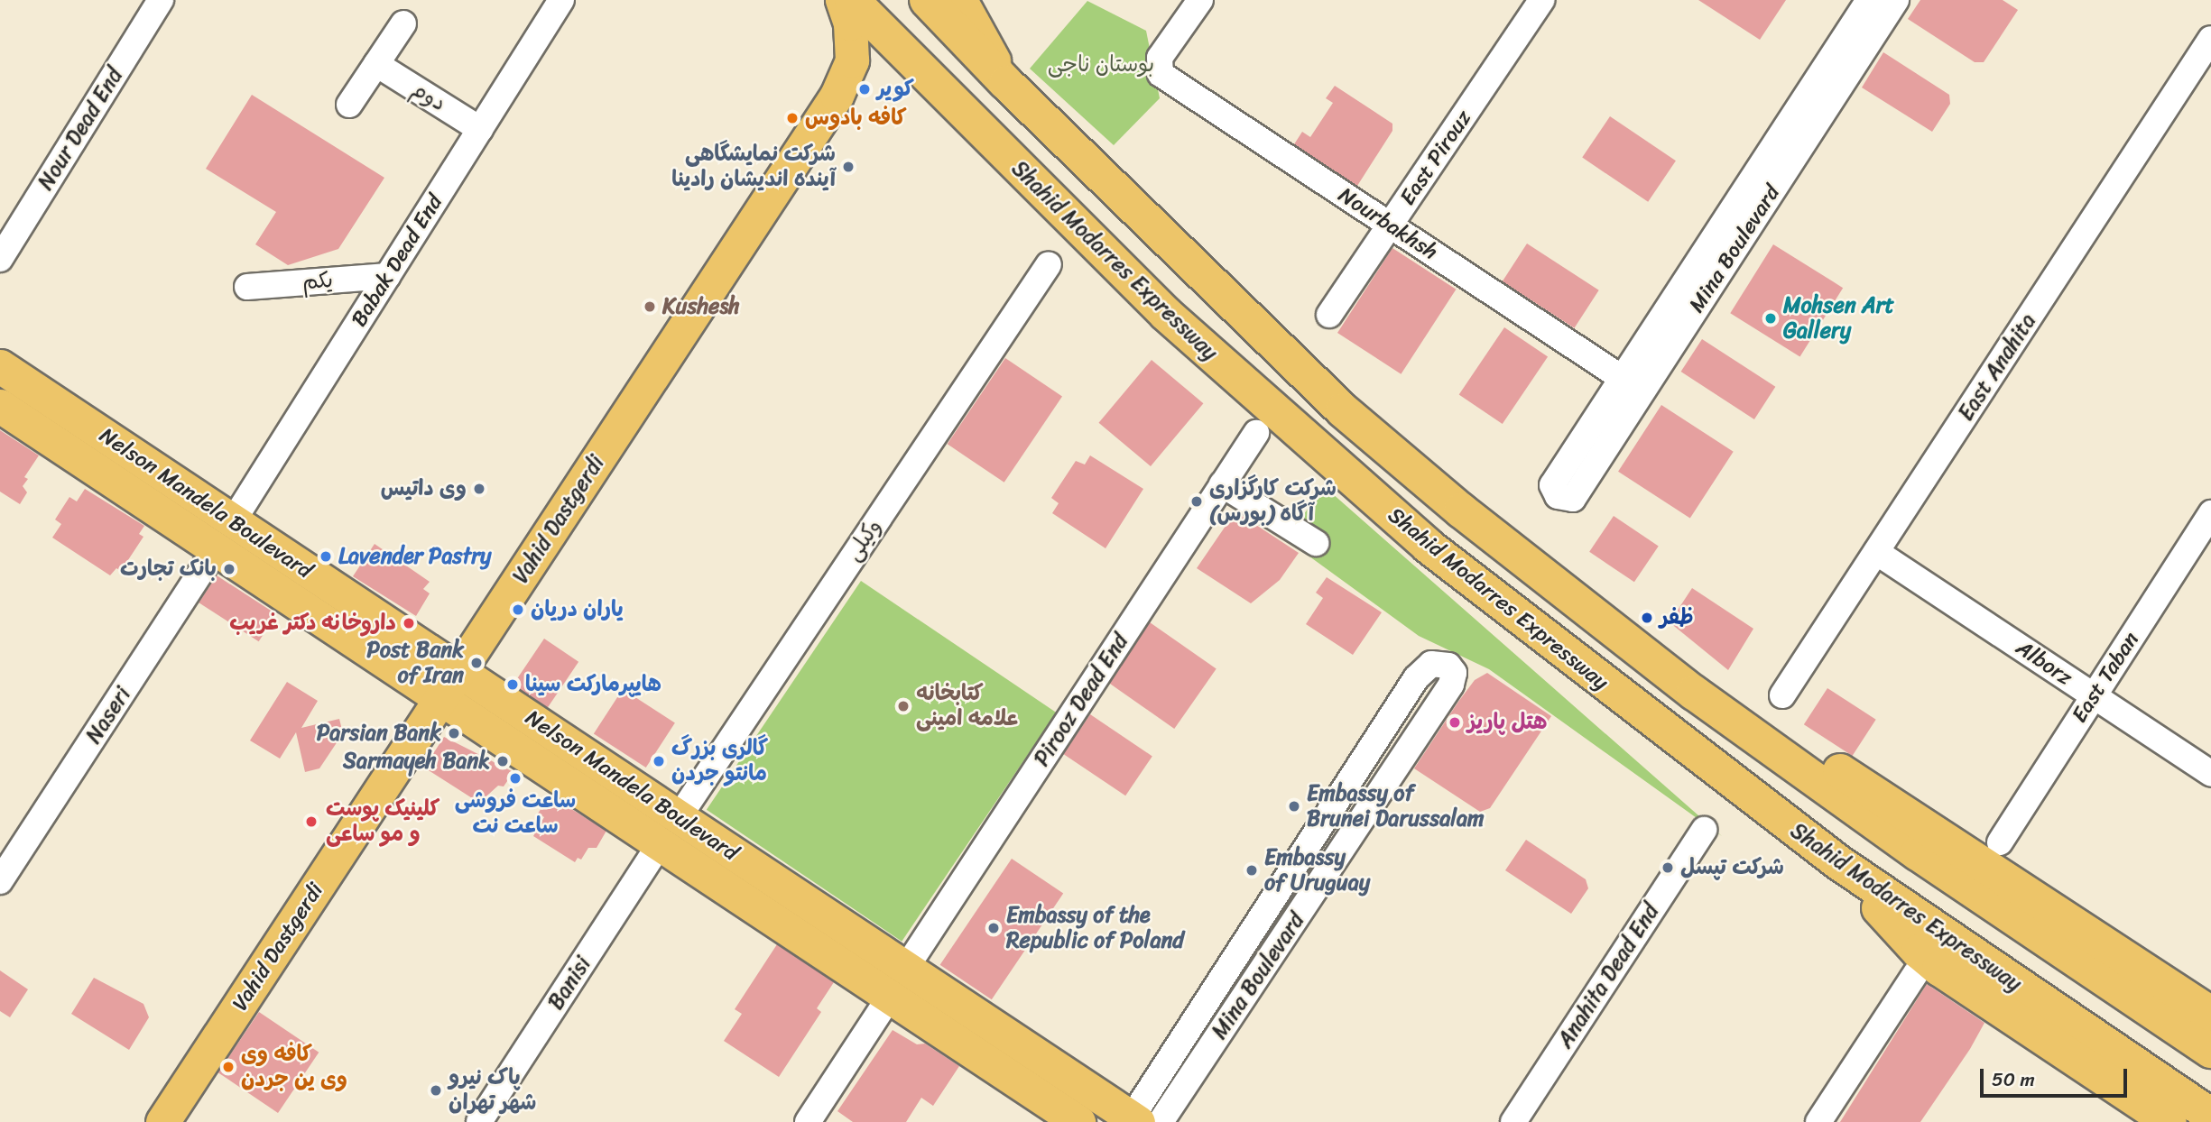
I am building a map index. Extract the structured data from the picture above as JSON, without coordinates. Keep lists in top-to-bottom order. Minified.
{"streets":{"highway":["Shahid Modarres Expressway"],"main road":["Nelson Mandela Boulevard","Vahid Dastgerdi"],"street":["دوم","Nour Dead End","East Pirouz","Nourbakhsh","Mina Boulevard","Babak Dead End","یکم","East Anahita","وكيلی","Alborz","East Taban","Pirooz Dead End","Naseri","Anahita Dead End","Banisi"]},"crossings":[["دوم","Babak Dead End"],["East Pirouz","Nourbakhsh"],["Nourbakhsh","Mina Boulevard"],["Mina Boulevard","Nelson Mandela Boulevard"],["Babak Dead End","یکم"],["Babak Dead End","Nelson Mandela Boulevard"],["East Anahita","Alborz"],["Nelson Mandela Boulevard","Vahid Dastgerdi"],["Nelson Mandela Boulevard","وكيلی"],["Nelson Mandela Boulevard","Pirooz Dead End"],["Nelson Mandela Boulevard","Naseri"],["Nelson Mandela Boulevard","Banisi"],["Alborz","East Taban"]],"parks":["بوستان ناجی"],"places":["کویر","کافه بادوس","شرکت نمایشگاهی آینده اندیشان رادینا","Kushesh","Mohsen Art Gallery","وی داتیس","شرکت کارگزاری آگاه (بورس)","Lavender Pastry","بانک تجارت","یاران دریان","ظفر","داروخانه دکتر غریب","Post Bank of Iran","هایپرمارکت سینا","کتابخانه علامه امینی","هتل پاریز","Parsian Bank","Sarmayeh Bank","گالری بزرگ مانتو جردن","ساعت فروشی ساعت نت","Embassy of Brunei Darussalam","کلینیک پوست و مو ساعی","شرکت تپسل","Embassy of Uruguay","Embassy of the Republic of Poland","کافه وی وی ین جردن","پاک نیرو شهر‌ تهران"],"scale_bar":"50 m"}
